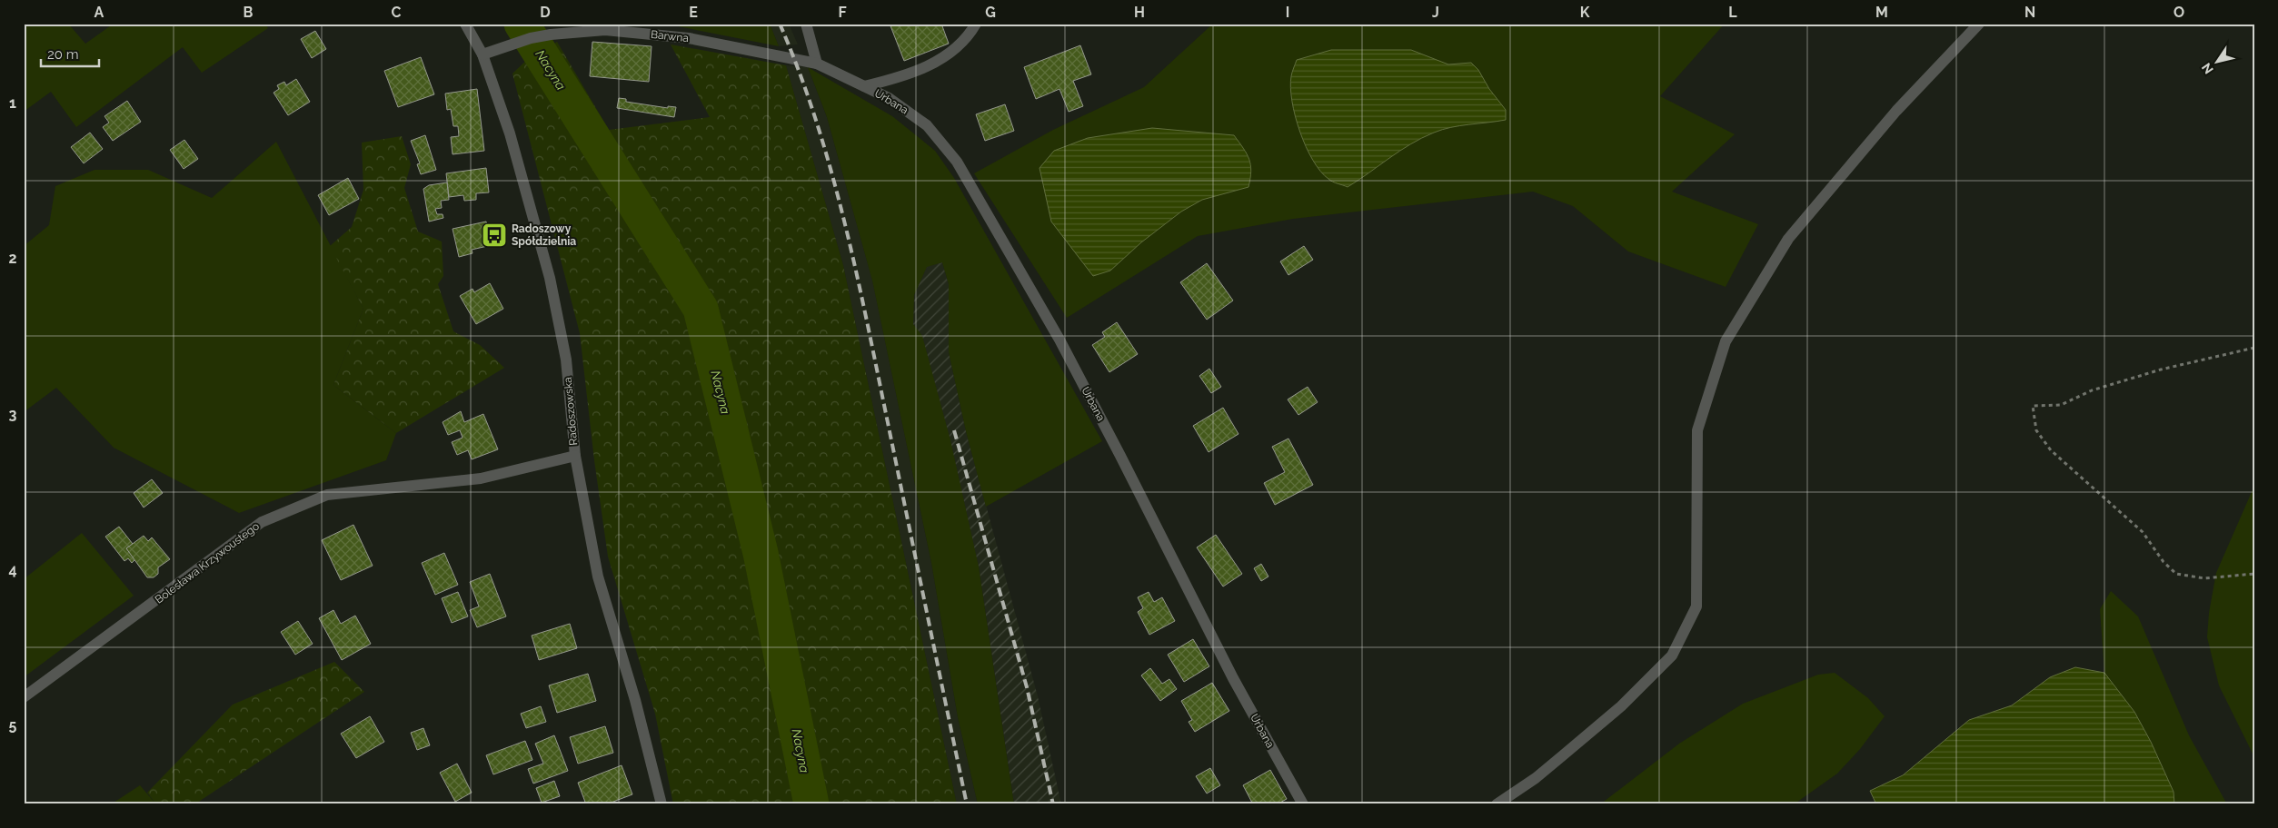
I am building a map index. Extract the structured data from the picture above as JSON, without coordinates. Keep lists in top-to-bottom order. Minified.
{"streets":{"street":["Barwna","Urbana","Radoszowska","Bolesława Krzywoustego"]},"crossings":[["Barwna","Urbana"],["Barwna","Radoszowska"],["Radoszowska","Bolesława Krzywoustego"]],"water":["Nacyna"],"places":{"bus stop":["Radoszowy Spółdzielnia"]},"scale_bar":"20 m","north":"bottom left","grid":{"columns":["A","B","C","D","E","F","G","H","I","J","K","L","M","N","O"],"rows":["1","2","3","4","5"]}}
